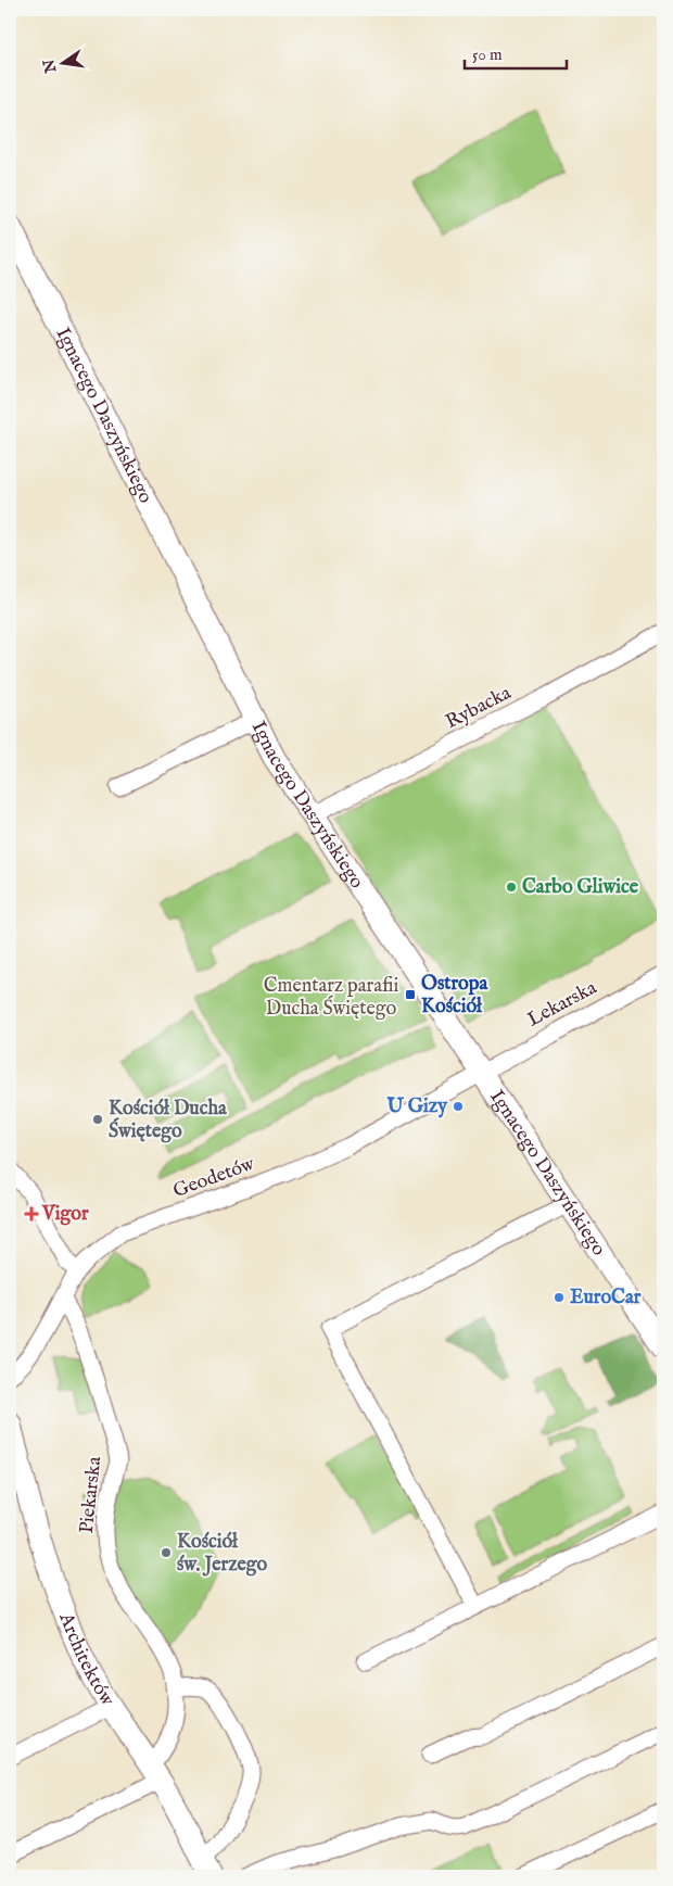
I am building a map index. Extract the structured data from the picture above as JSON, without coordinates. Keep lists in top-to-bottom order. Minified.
{"streets":{"main road":["Ignacego Daszyńskiego","Architektów"],"street":["Rybacka","Lekarska","Geodetów","Piekarska"]},"crossings":[["Ignacego Daszyńskiego","Rybacka"],["Ignacego Daszyńskiego","Lekarska"],["Ignacego Daszyńskiego","Geodetów"],["Lekarska","Geodetów"],["Geodetów","Piekarska"],["Piekarska","Architektów"]],"parks":["Cmentarz parafii Ducha Świętego"],"places":{"other":["Carbo Gliwice","U Gizy","Kościół Ducha Świętego","EuroCar","Kościół św. Jerzego"],"transit":["Ostropa Kościół"],"health":["Vigor"]},"scale_bar":"50 m","north":"left"}
